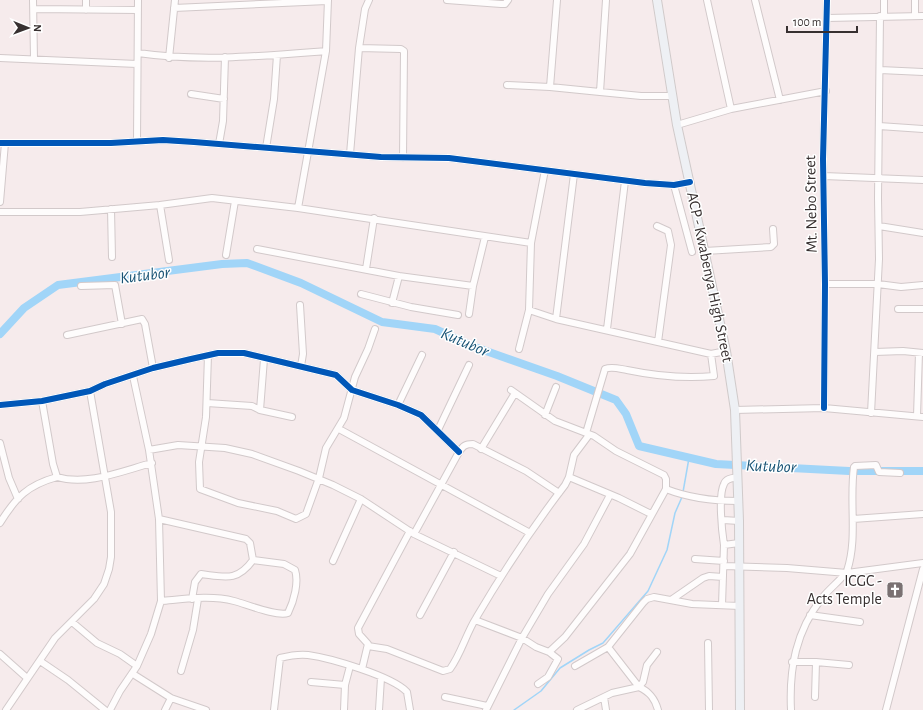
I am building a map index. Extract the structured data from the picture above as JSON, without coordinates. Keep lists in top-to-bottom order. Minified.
{"streets":{"main road":["ACP - Kwabenya High Street"],"street":["Mt. Nebo Street"]},"water":["Kutubor"],"places":{"church":["ICGC - Acts Temple"]},"scale_bar":"100 m","north":"right"}
